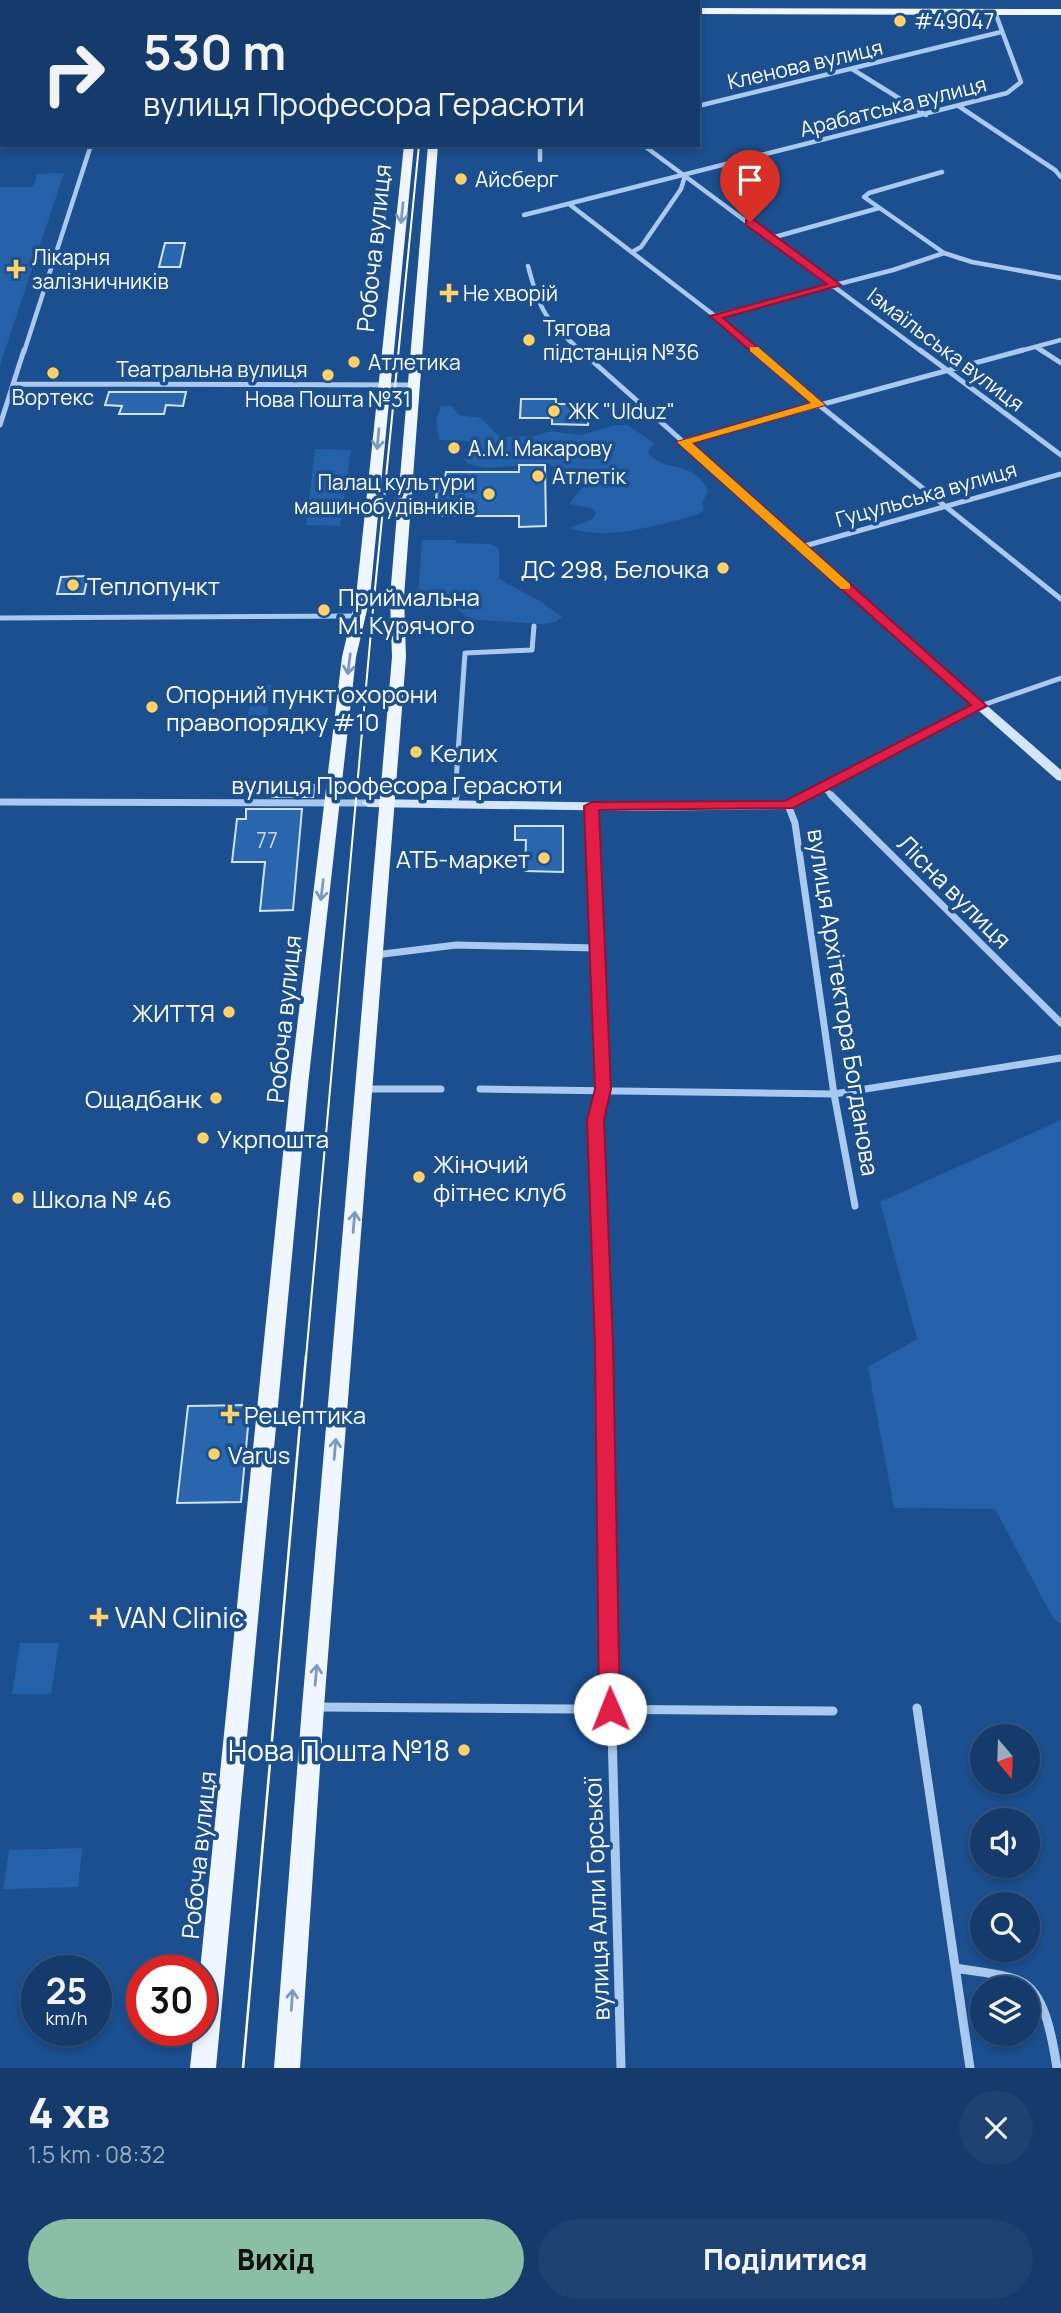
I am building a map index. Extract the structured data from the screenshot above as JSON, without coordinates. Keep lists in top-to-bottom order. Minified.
{"streets":{"main road":["Робоча вулиця"],"street":["Кленова вулиця","Арабатська вулиця","Ізмаїльська вулиця","Театральна вулиця","Гуцульська вулиця","вулиця Професора Герасюти","Лісна вулиця","вулиця Архітектора Богданова","вулиця Алли Горської"]},"crossings":[["Кленова вулиця","Арабатська вулиця"],["Арабатська вулиця","Ізмаїльська вулиця"],["Робоча вулиця","Театральна вулиця"],["Робоча вулиця","вулиця Професора Герасюти"],["вулиця Професора Герасюти","Лісна вулиця"],["вулиця Професора Герасюти","вулиця Архітектора Богданова"],["вулиця Професора Герасюти","вулиця Алли Горської"]],"places":{"other":["#49047","Айсберг","Тягова пiдстанцiя №36","Атлетика","Вортекс","Нова Пошта №31","ЖК \"Ulduz\"","А.М. Макарову","Атлетік","Палац культури машинобудівників","ДС 298, Белочка","Теплопункт","Приймальна М. Курячого","Опорний пункт охорони правопорядку #10","Келих","АТБ-маркет","ЖИТТЯ","Ощадбанк","Укрпошта","Жіночий фітнес клуб","Школа № 46","Varus","Нова Пошта №18"],"health":["Лікарня залізничників","Не хворій","Рецептика","VAN Clinic"]},"house_numbers":["77"],"north":"bottom","page":{"turn":["530 m","вулиця Професора Герасюти"],"speed":"25 km/h","limit":"30","heading":["4 хв","1.5 km · 08:32"],"buttons":["Вихід","Поділитися"]}}
